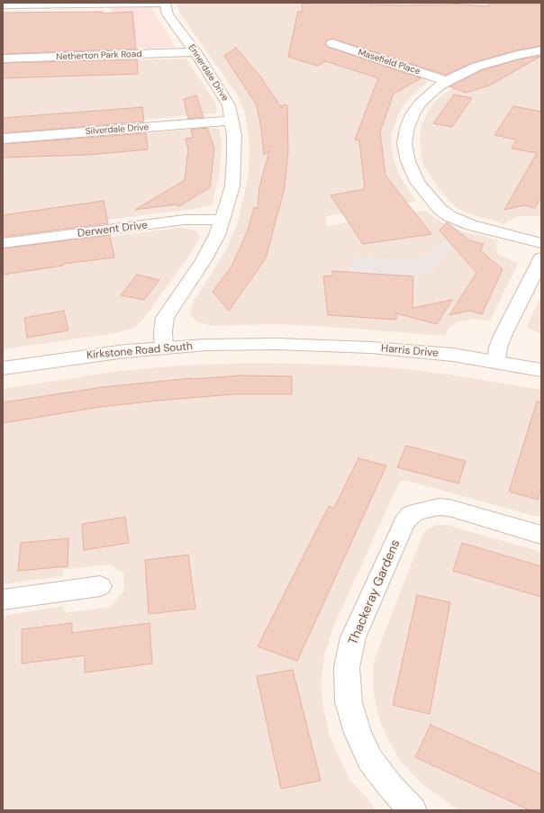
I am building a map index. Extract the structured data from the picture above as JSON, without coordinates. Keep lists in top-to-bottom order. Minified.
{"streets":{"street":["Netherton Park Road","Masefield Place","Ennerdale Drive","Silverdale Drive","Derwent Drive","Kirkstone Road South","Harris Drive","Thackeray Gardens"]},"crossings":[["Netherton Park Road","Ennerdale Drive"],["Ennerdale Drive","Silverdale Drive"],["Ennerdale Drive","Derwent Drive"],["Ennerdale Drive","Kirkstone Road South"],["Kirkstone Road South","Harris Drive"]]}
